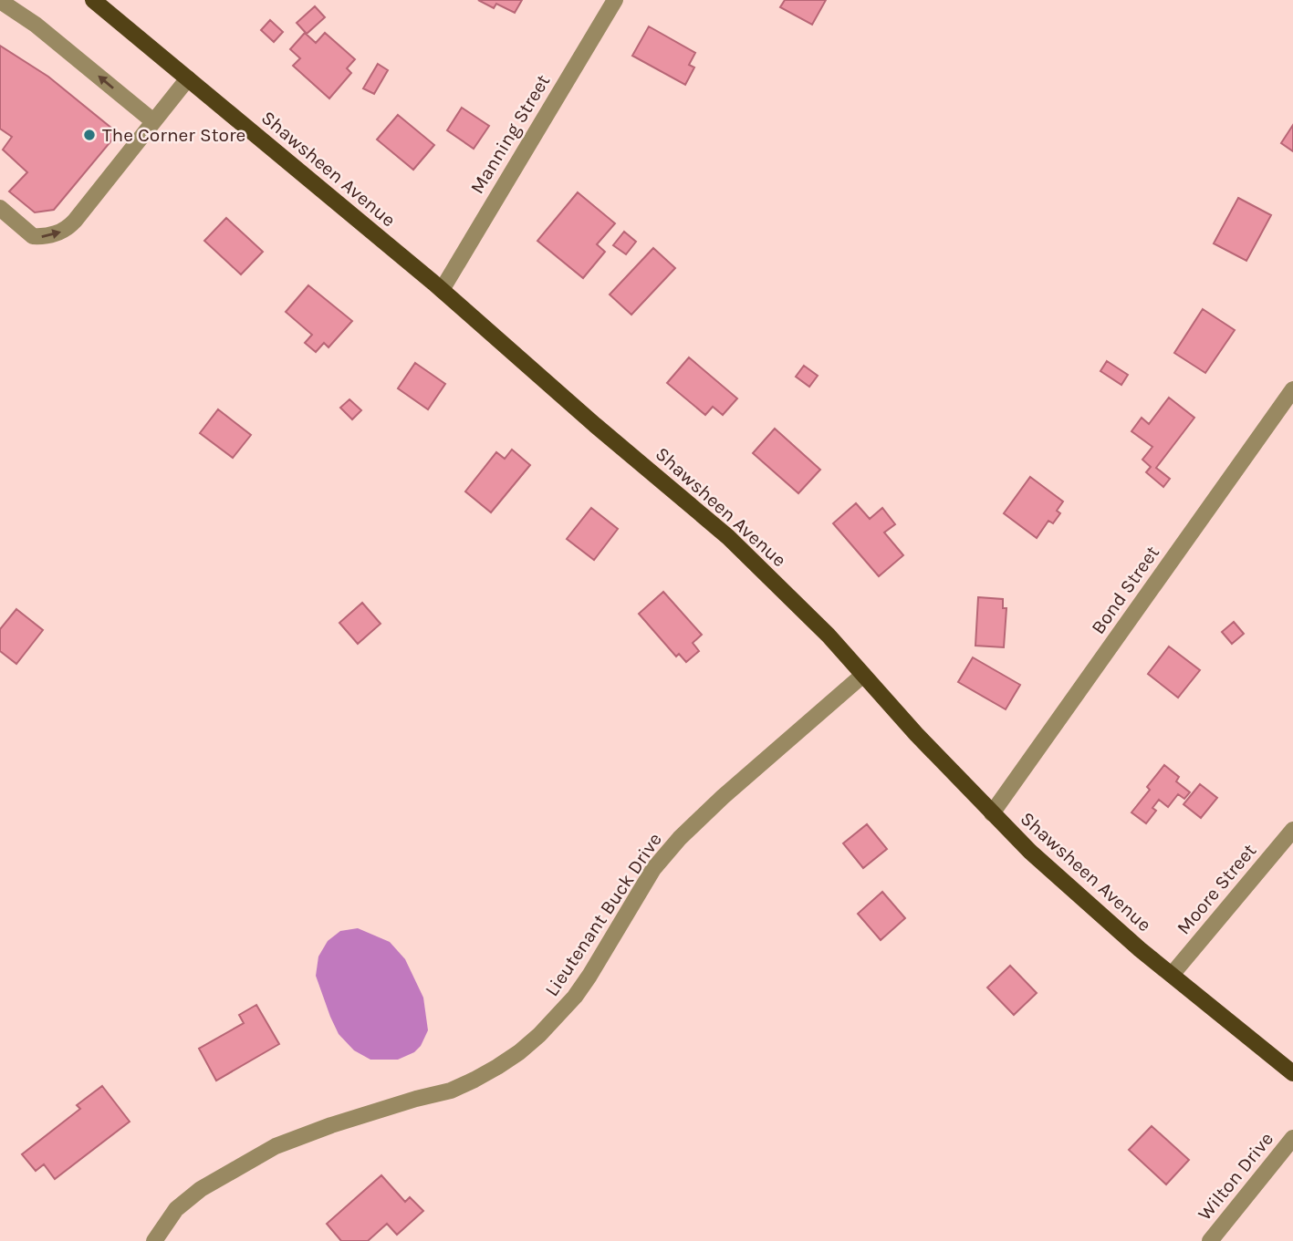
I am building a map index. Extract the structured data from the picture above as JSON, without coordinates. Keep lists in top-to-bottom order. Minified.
{"streets":{"main road":["Shawsheen Avenue"],"street":["Manning Street","Bond Street","Moore Street","Lieutenant Buck Drive","Wilton Drive"]},"crossings":[["Manning Street","Shawsheen Avenue"],["Shawsheen Avenue","Bond Street"],["Shawsheen Avenue","Moore Street"],["Shawsheen Avenue","Lieutenant Buck Drive"]],"places":["The Corner Store"]}
